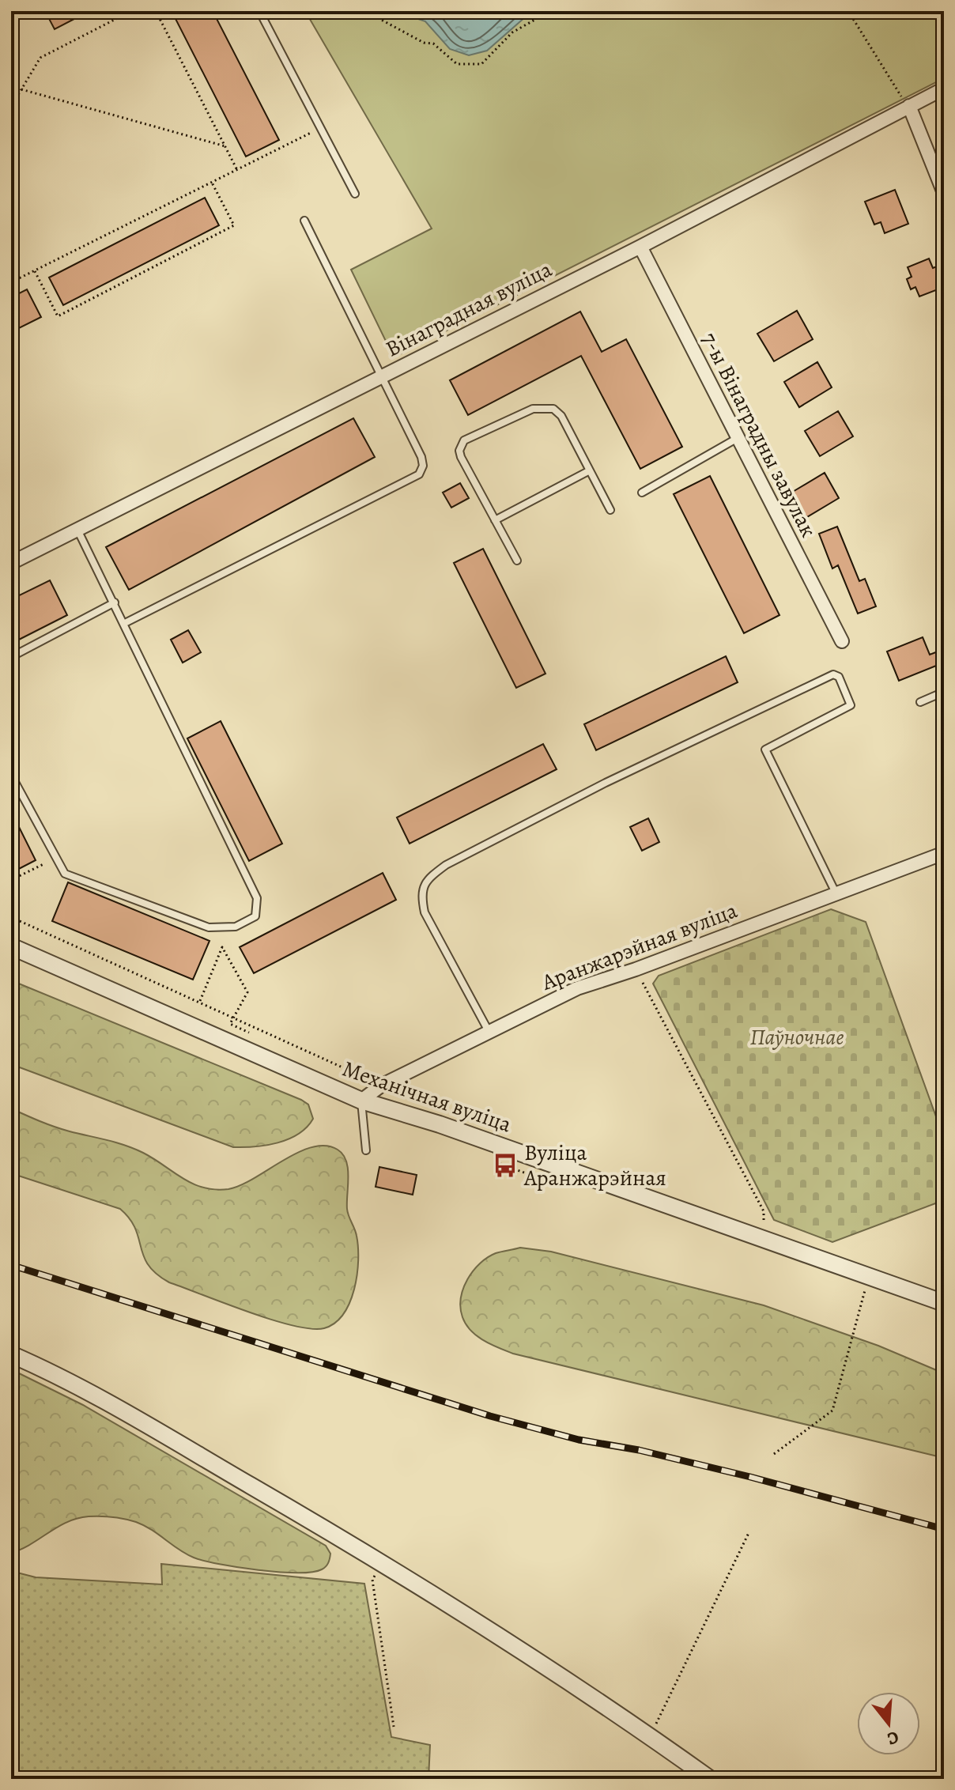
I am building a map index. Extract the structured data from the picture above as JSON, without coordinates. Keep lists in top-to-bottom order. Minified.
{"streets":{"street":["Вінаградная вуліца","7-ы Вінаградны завулак","Аранжарэйная вуліца","Механічная вуліца"]},"crossings":[["Вінаградная вуліца","7-ы Вінаградны завулак"],["Аранжарэйная вуліца","Механічная вуліца"]],"parks":["Паўночнае"],"places":{"bus stop":["Вуліца Аранжарэйная"]},"north":"bottom"}
